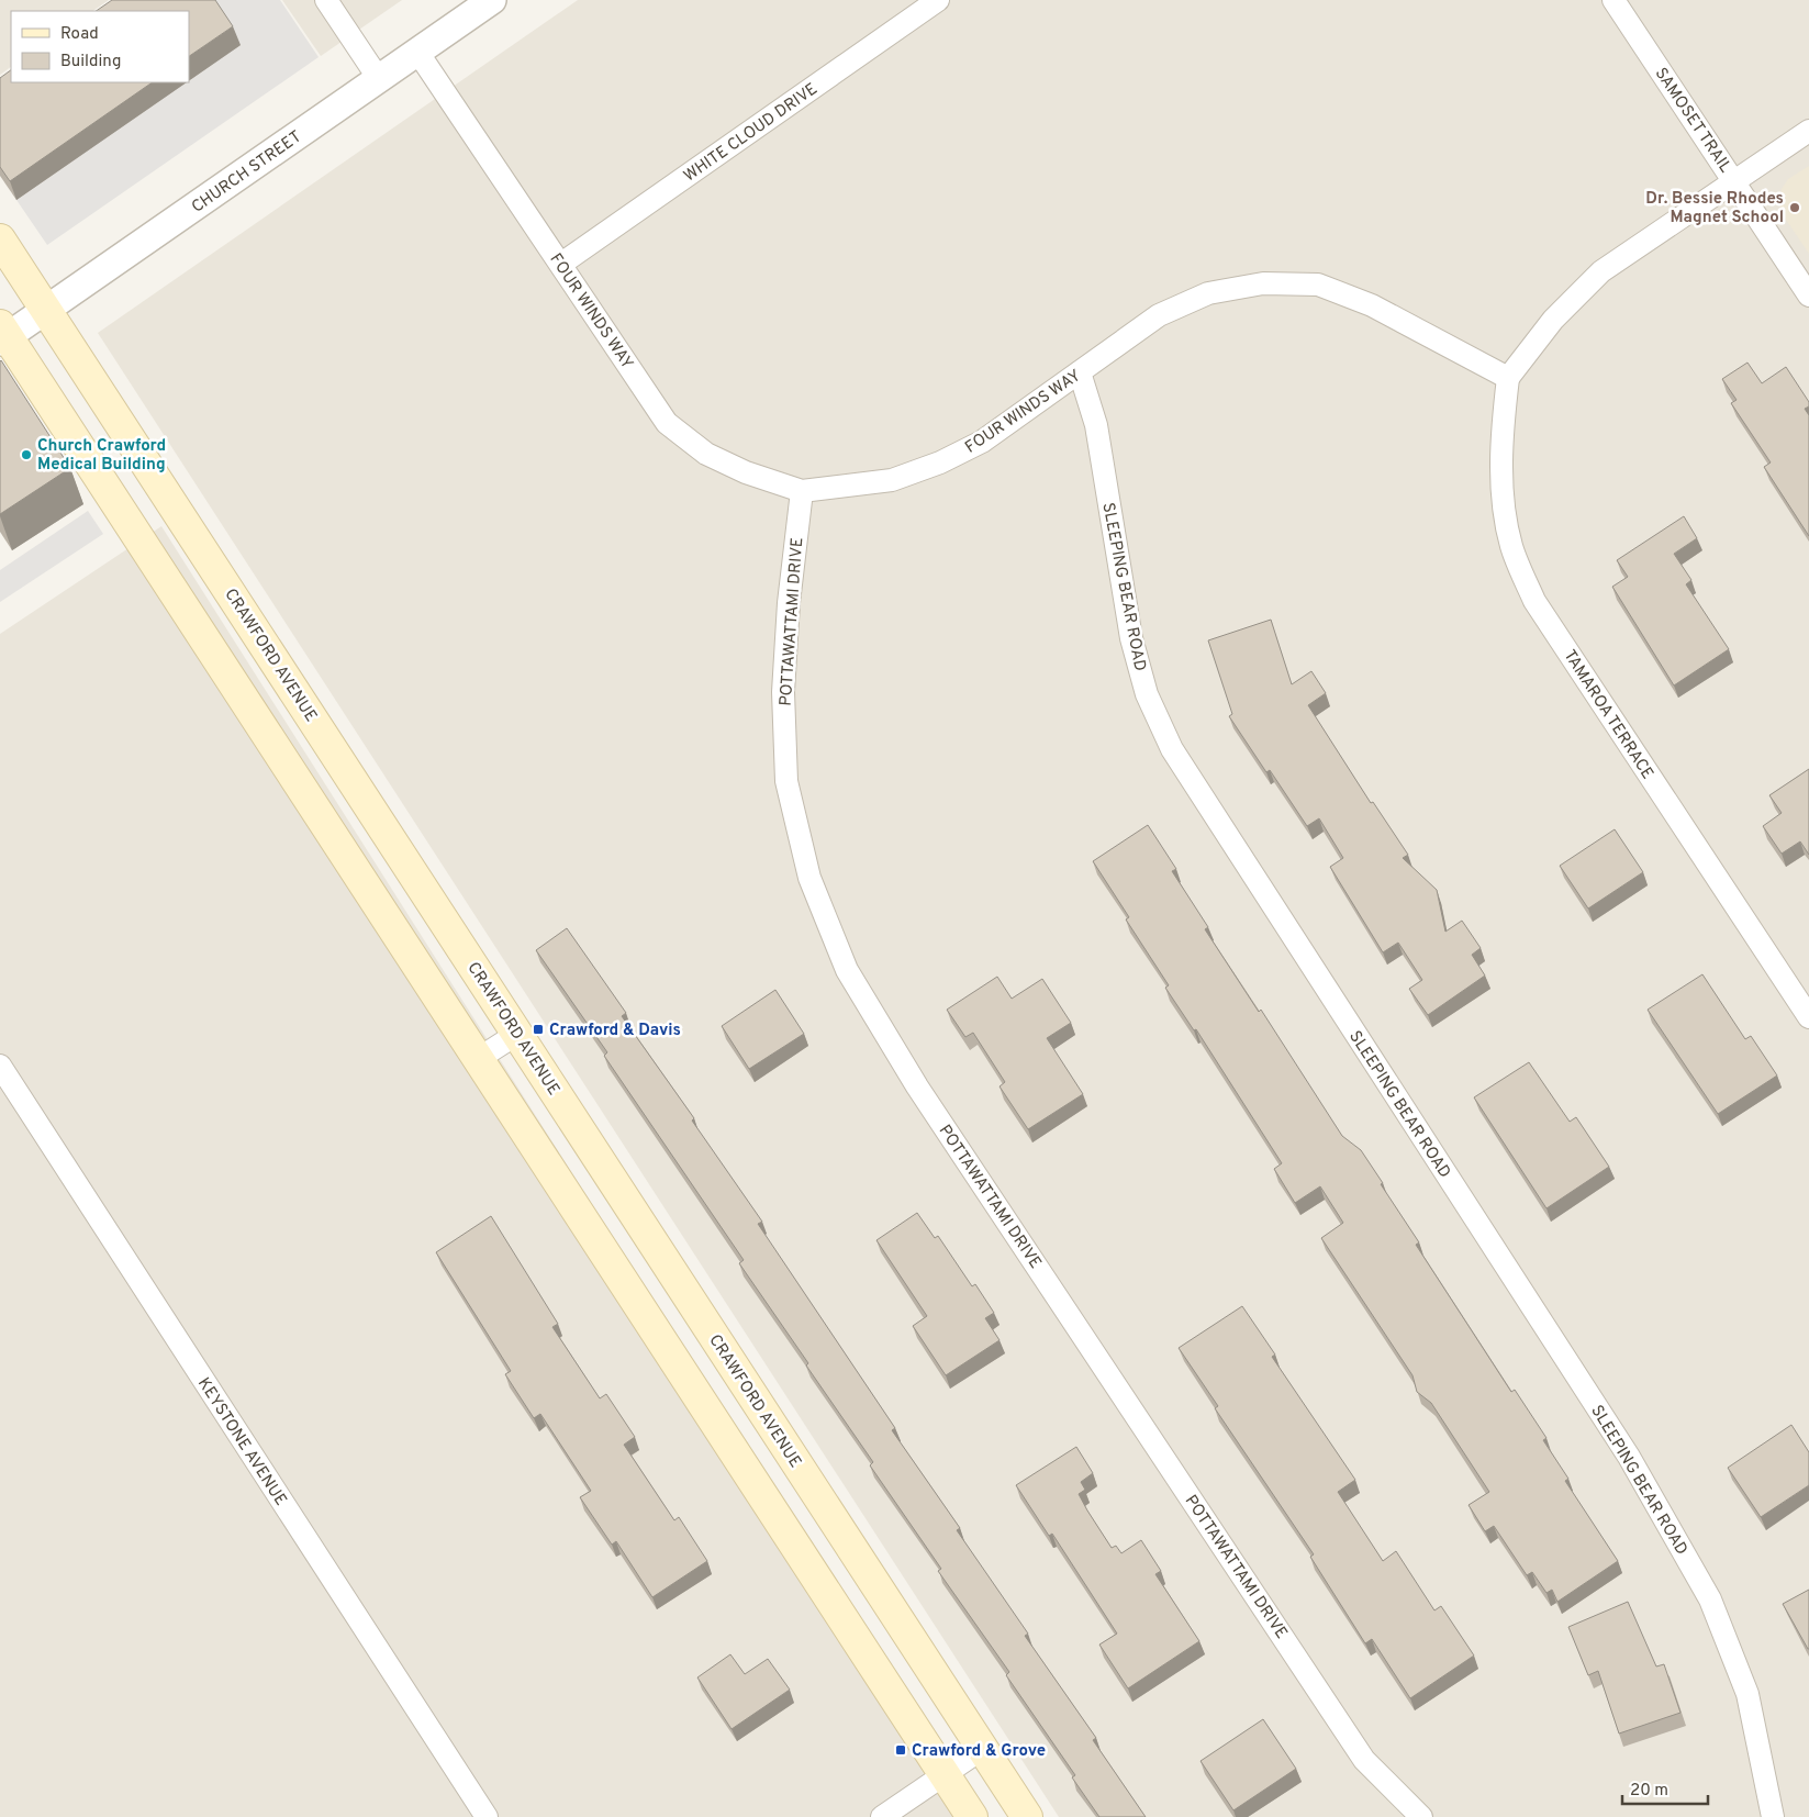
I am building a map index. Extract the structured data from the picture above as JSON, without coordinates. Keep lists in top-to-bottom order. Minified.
{"streets":{"main road":["CRAWFORD AVENUE"],"street":["SAMOSET TRAIL","WHITE CLOUD DRIVE","CHURCH STREET","FOUR WINDS WAY","SLEEPING BEAR ROAD","POTTAWATTAMI DRIVE","TAMAROA TERRACE","KEYSTONE AVENUE"]},"crossings":[["WHITE CLOUD DRIVE","FOUR WINDS WAY"],["CHURCH STREET","FOUR WINDS WAY"],["CHURCH STREET","CRAWFORD AVENUE"],["FOUR WINDS WAY","SLEEPING BEAR ROAD"],["FOUR WINDS WAY","POTTAWATTAMI DRIVE"],["FOUR WINDS WAY","TAMAROA TERRACE"]],"places":{"other":["Dr. Bessie Rhodes Magnet School","Church Crawford Medical Building"],"transit":["Crawford & Davis","Crawford & Grove"]},"legend":["Road","Building"],"scale_bar":"20 m"}
